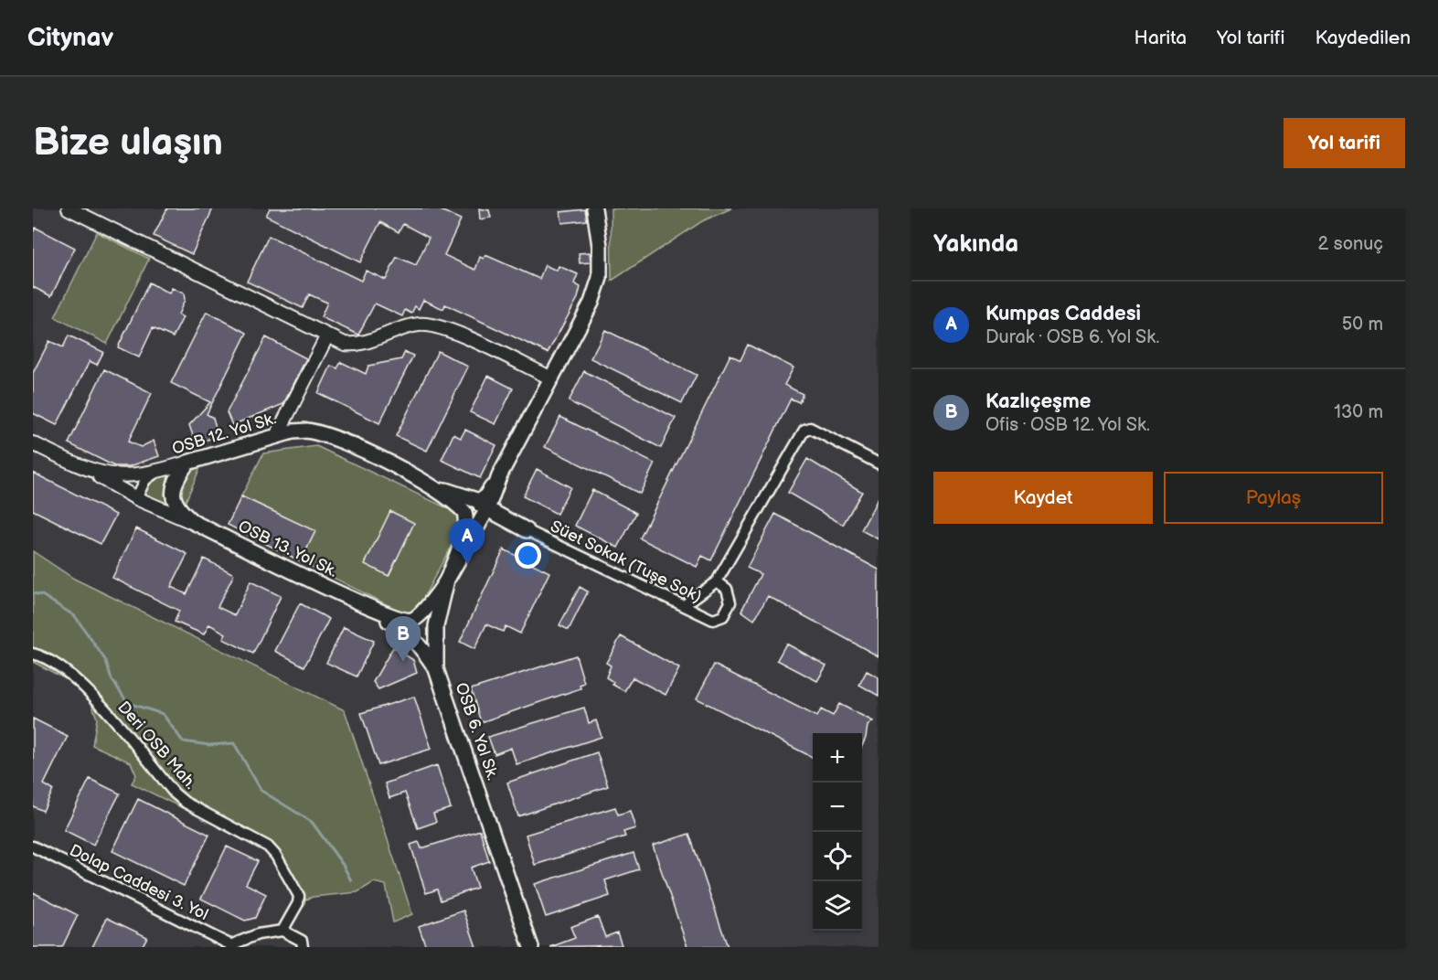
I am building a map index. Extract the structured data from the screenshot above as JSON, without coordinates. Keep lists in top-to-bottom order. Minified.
{"streets":{"main road":["OSB 12. Yol Sk.","OSB 13. Yol Sk.","OSB 6. Yol Sk."],"street":["Süet Sokak (Tuşe Sok)","Deri OSB Mah.","Dolap Caddesi 3. Yol"]},"page":{"header":"Citynav","nav":["Harita","Yol tarifi","Kaydedilen"],"buttons":["Yol tarifi",["Kaydet","Paylaş"]],"title":"Bize ulaşın","heading":["Yakında","2 sonuç"],"list":[{"mark":"A","name":"Kumpas Caddesi","note":"Durak · OSB 6. Yol Sk.","value":"50 m"},{"mark":"B","name":"Kazlıçeşme","note":"Ofis · OSB 12. Yol Sk.","value":"130 m"}],"pins":["A","B"],"map_buttons":["+","−"]}}
